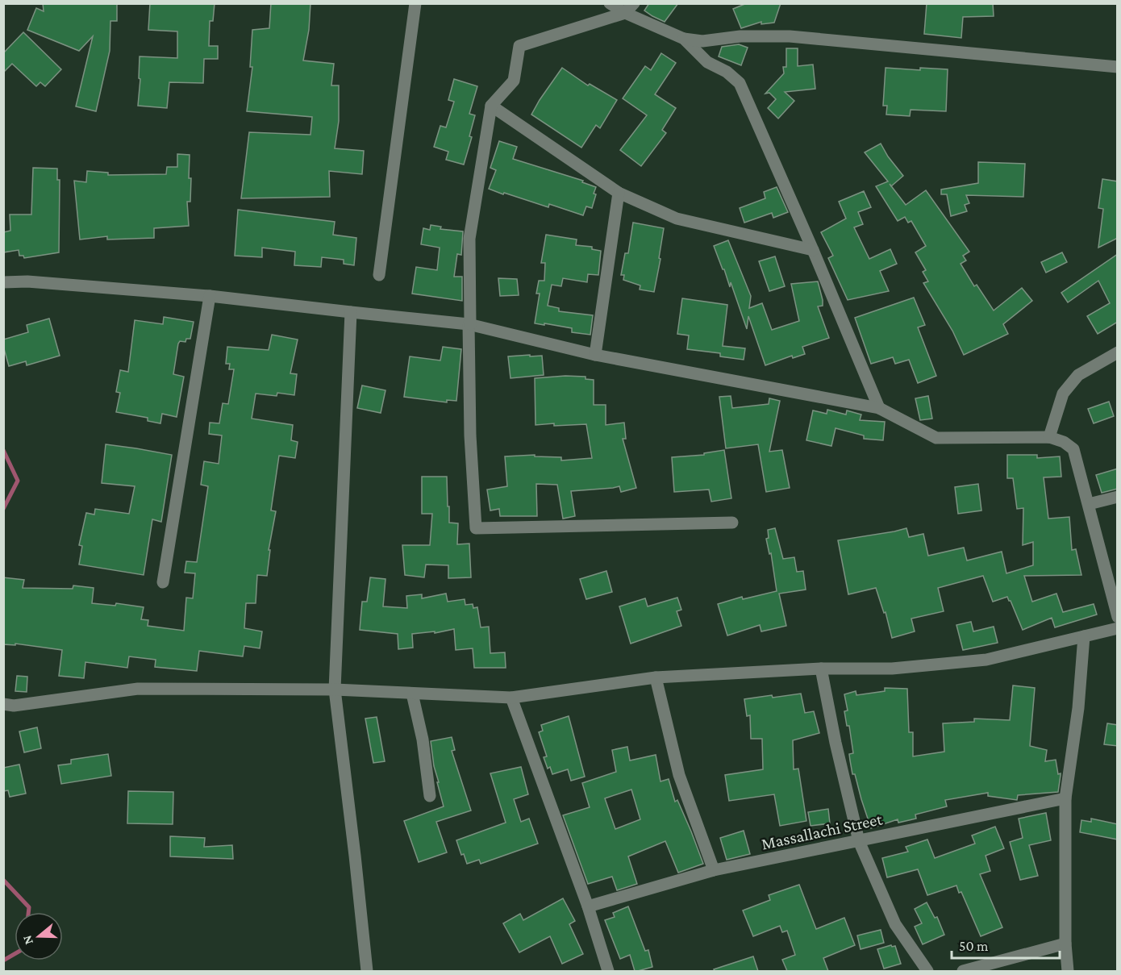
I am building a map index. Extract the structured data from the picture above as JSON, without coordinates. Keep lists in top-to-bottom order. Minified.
{"streets":{"street":["Massallachi Street"]},"scale_bar":"50 m","north":"left"}
